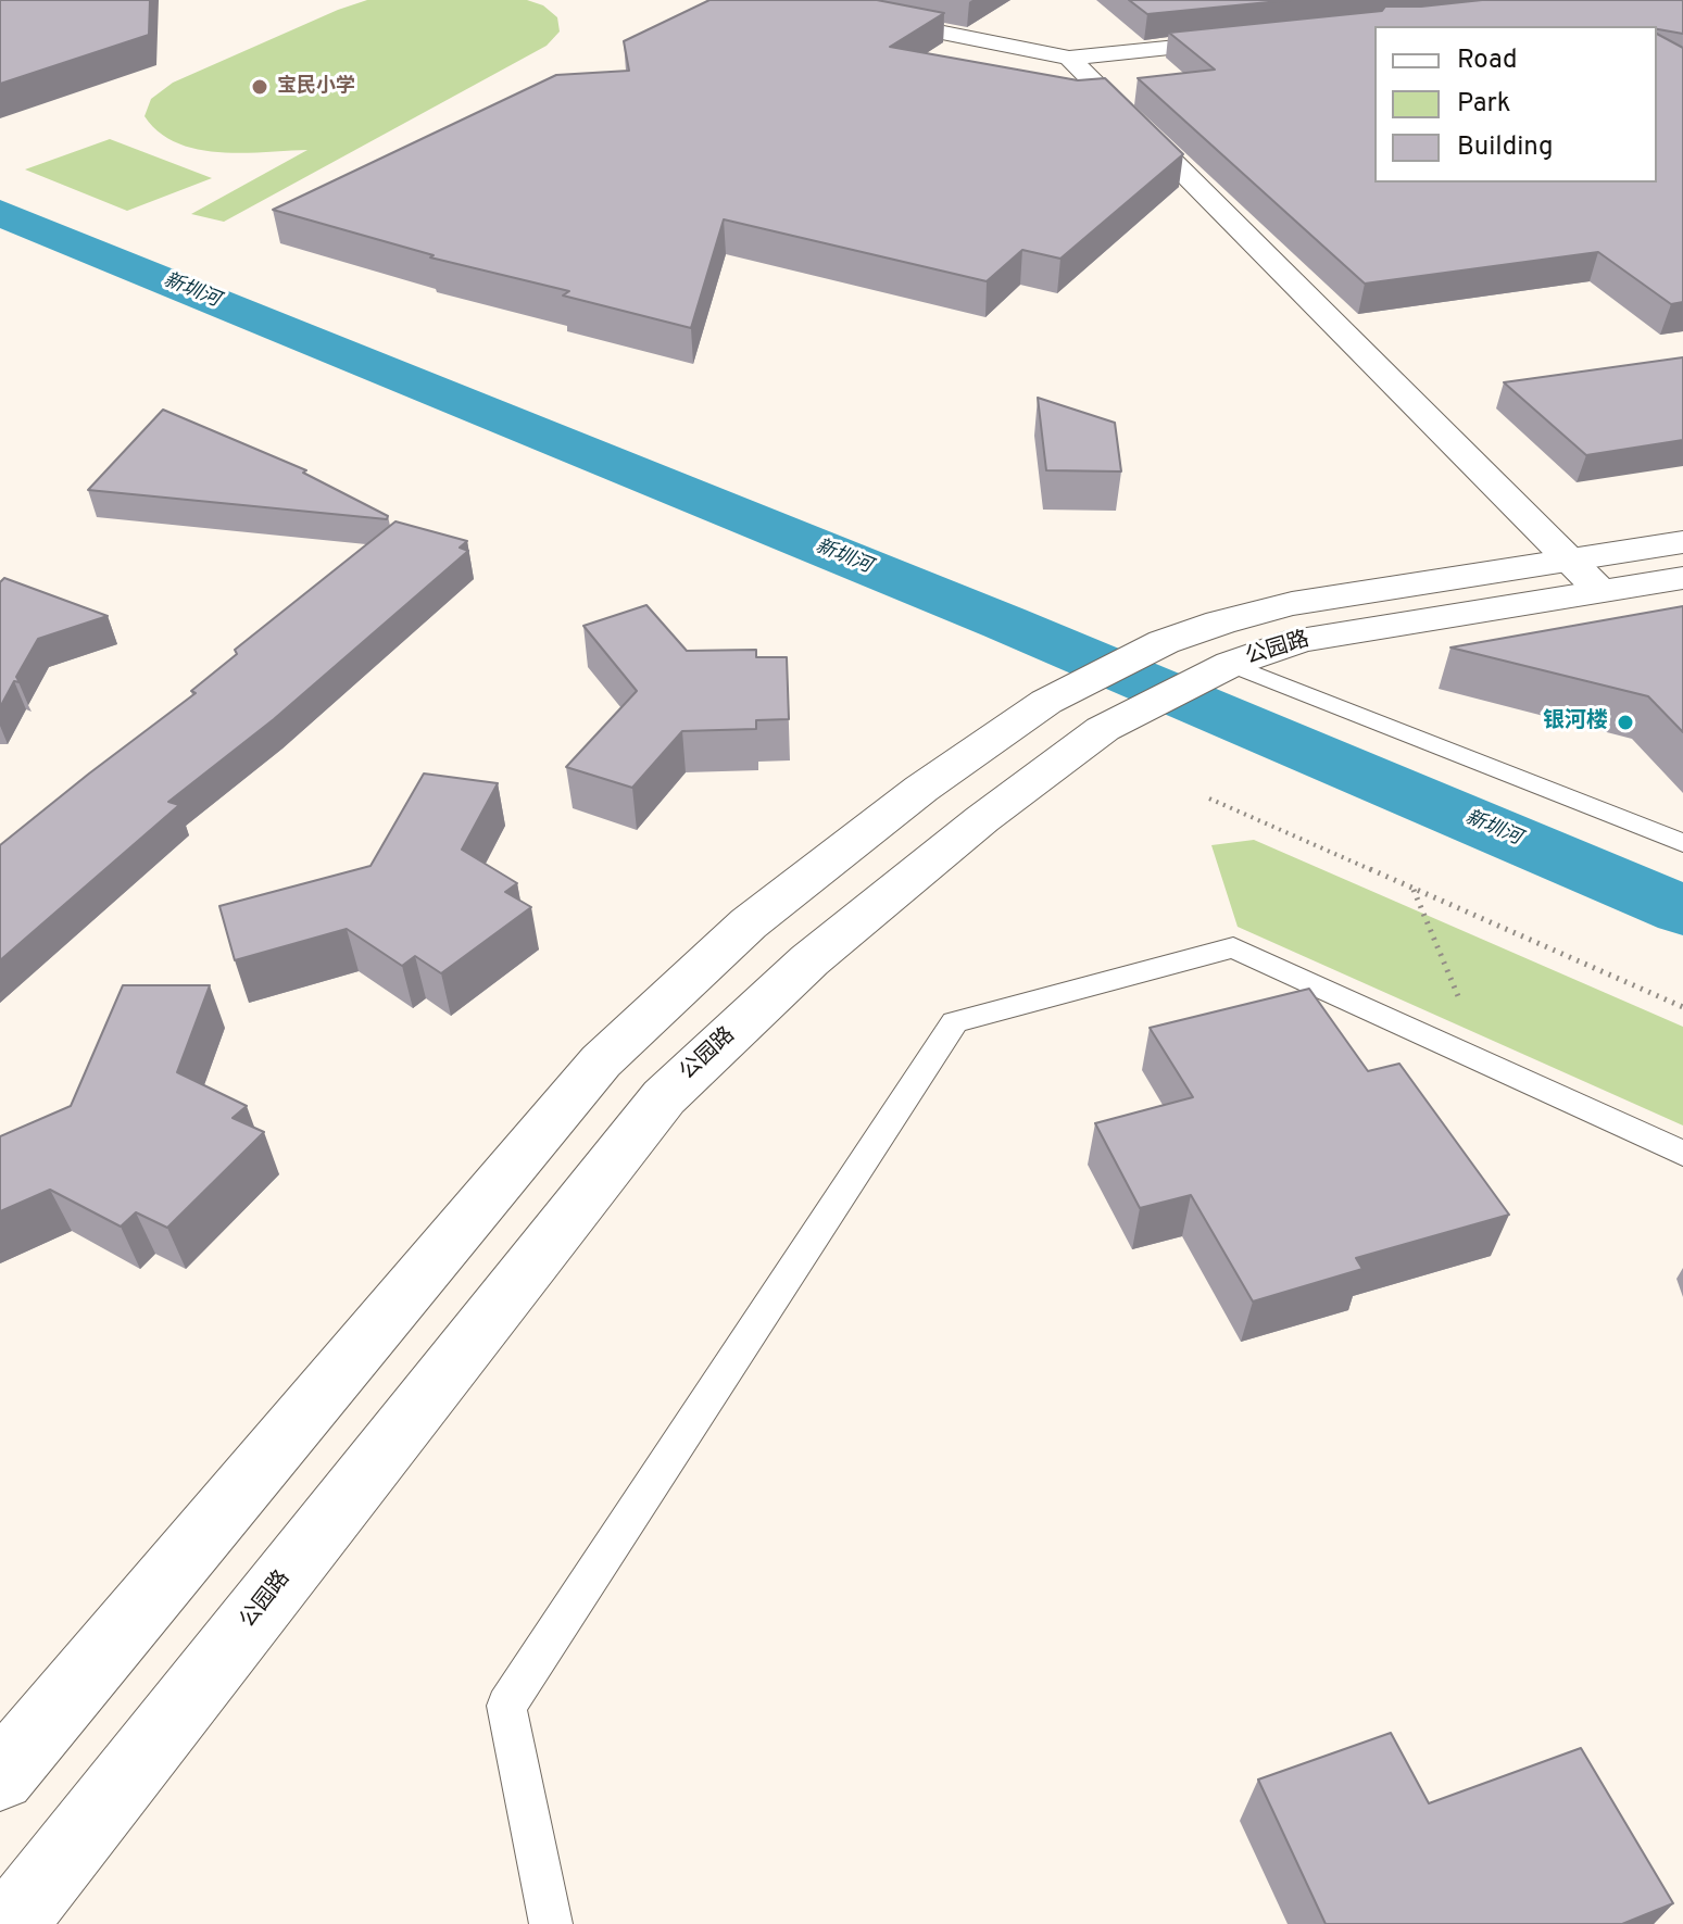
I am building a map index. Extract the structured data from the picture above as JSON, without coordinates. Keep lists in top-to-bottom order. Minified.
{"streets":{"main road":["公园路"]},"water":["新圳河"],"places":["宝民小学","银河楼"],"legend":["Road","Park","Building"]}
